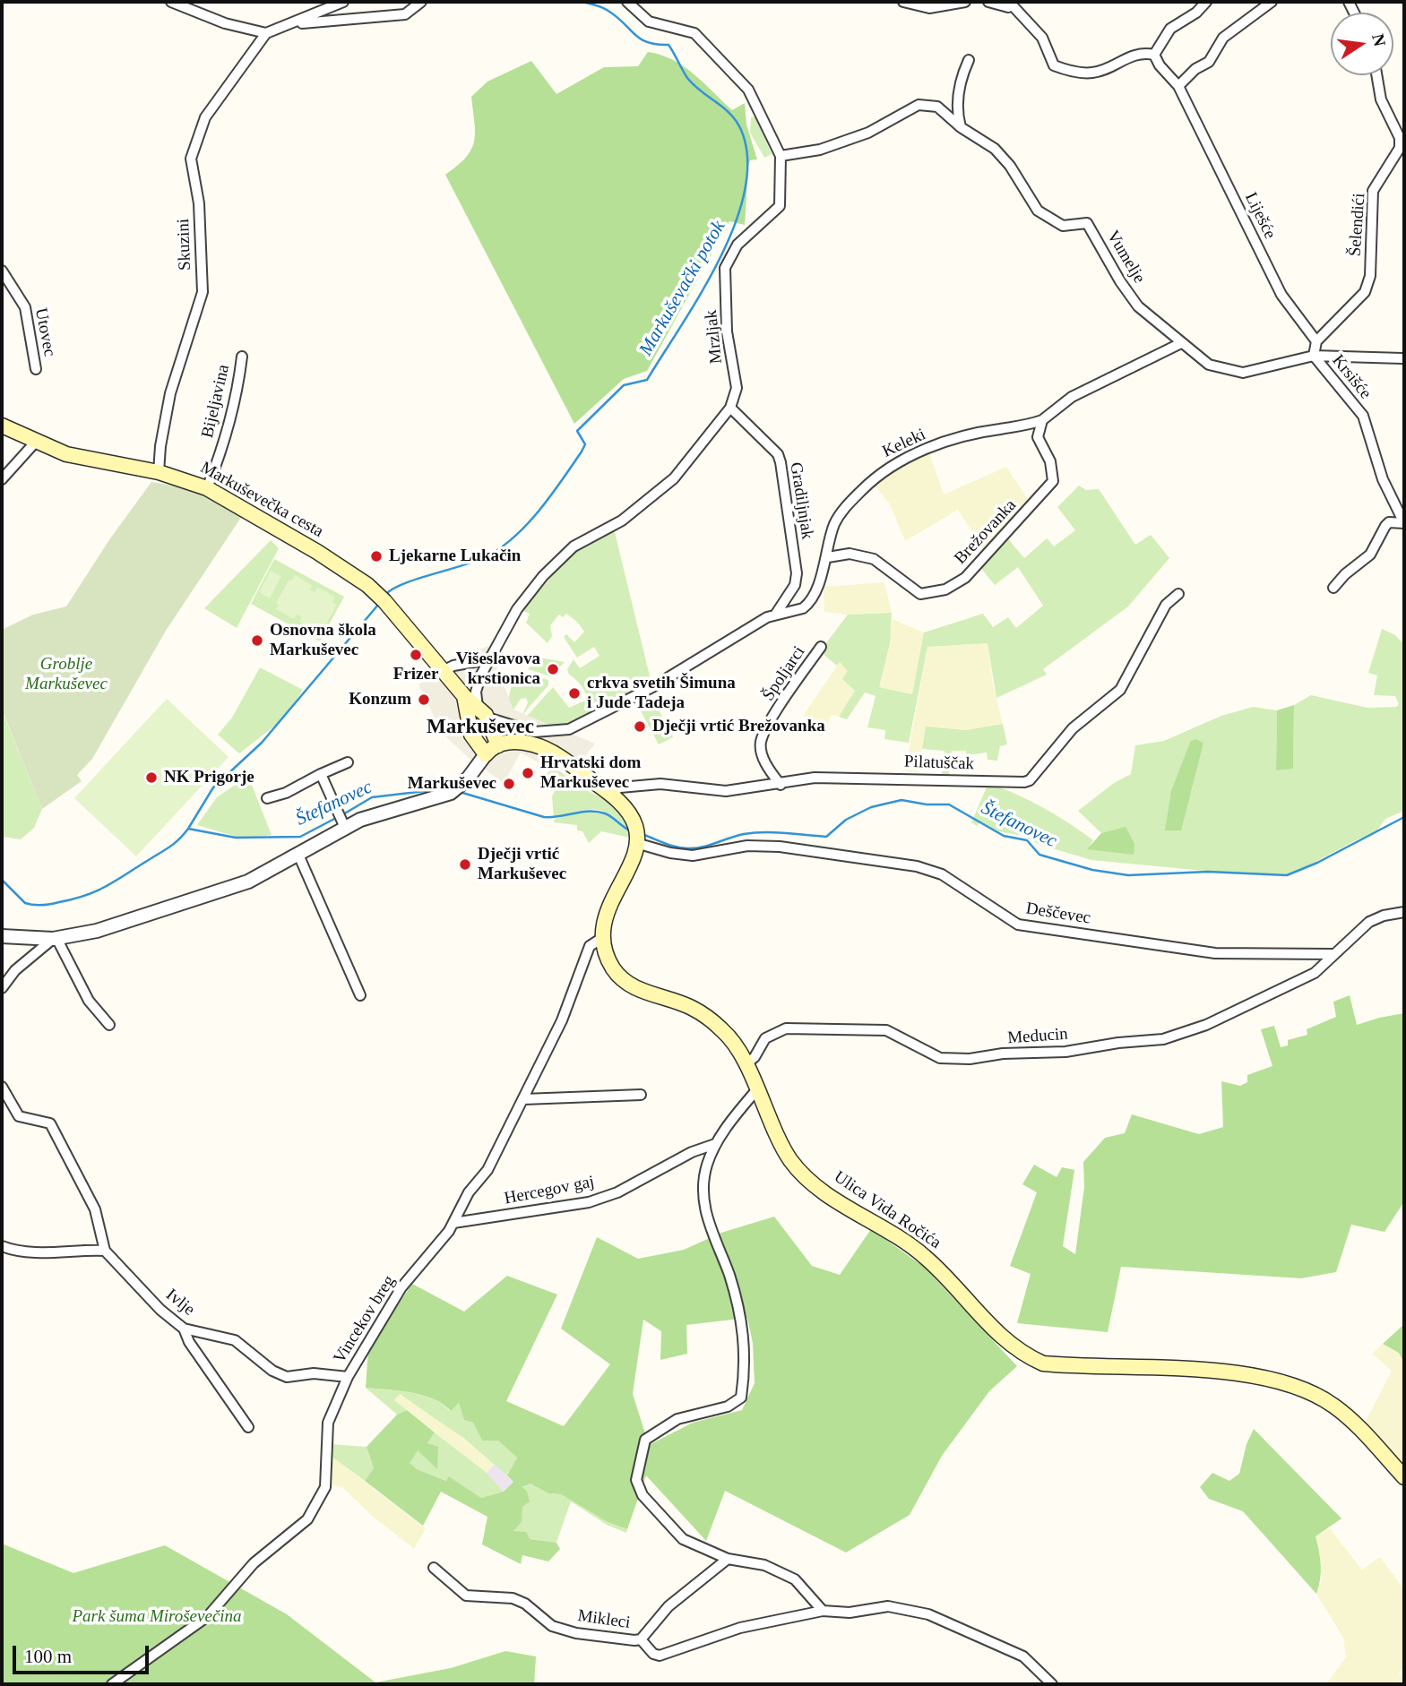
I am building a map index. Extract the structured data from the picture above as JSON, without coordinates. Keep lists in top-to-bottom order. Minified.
{"streets":{"main road":["Markuševečka cesta","Ulica Vida Ročića"],"street":["Liješće","Šelendići","Skuzini","Vumelje","Utovec","Mrzljak","Krsišće","Bijeljavina","Keleki","Gradiljnjak","Brežovanka","Špoljarci","Pilatuščak","Deščevec","Meducin","Hercegov gaj","Ivlje","Vincekov breg","Mikleci"]},"crossings":[["Liješće","Šelendići"],["Skuzini","Markuševečka cesta"],["Vumelje","Mrzljak"],["Vumelje","Krsišće"],["Mrzljak","Gradiljnjak"],["Bijeljavina","Markuševečka cesta"],["Keleki","Brežovanka"],["Špoljarci","Pilatuščak"],["Deščevec","Meducin"],["Meducin","Ulica Vida Ročića"],["Hercegov gaj","Vincekov breg"],["Ulica Vida Ročića","Vincekov breg"],["Ivlje","Vincekov breg"]],"districts":["Markuševec"],"water":["Markuševački potok","Štefanovec"],"parks":["Groblje Markuševec","Park šuma Miroševečina"],"places":["Ljekarne Lukačin","Osnovna škola Markuševec","Frizer","Višeslavova krstionica","crkva svetih Šimuna i Jude Tadeja","Konzum","Dječji vrtić Brežovanka","Hrvatski dom Markuševec","NK Prigorje","Markuševec","Dječji vrtić Markuševec"],"scale_bar":"100 m","north":"right"}
